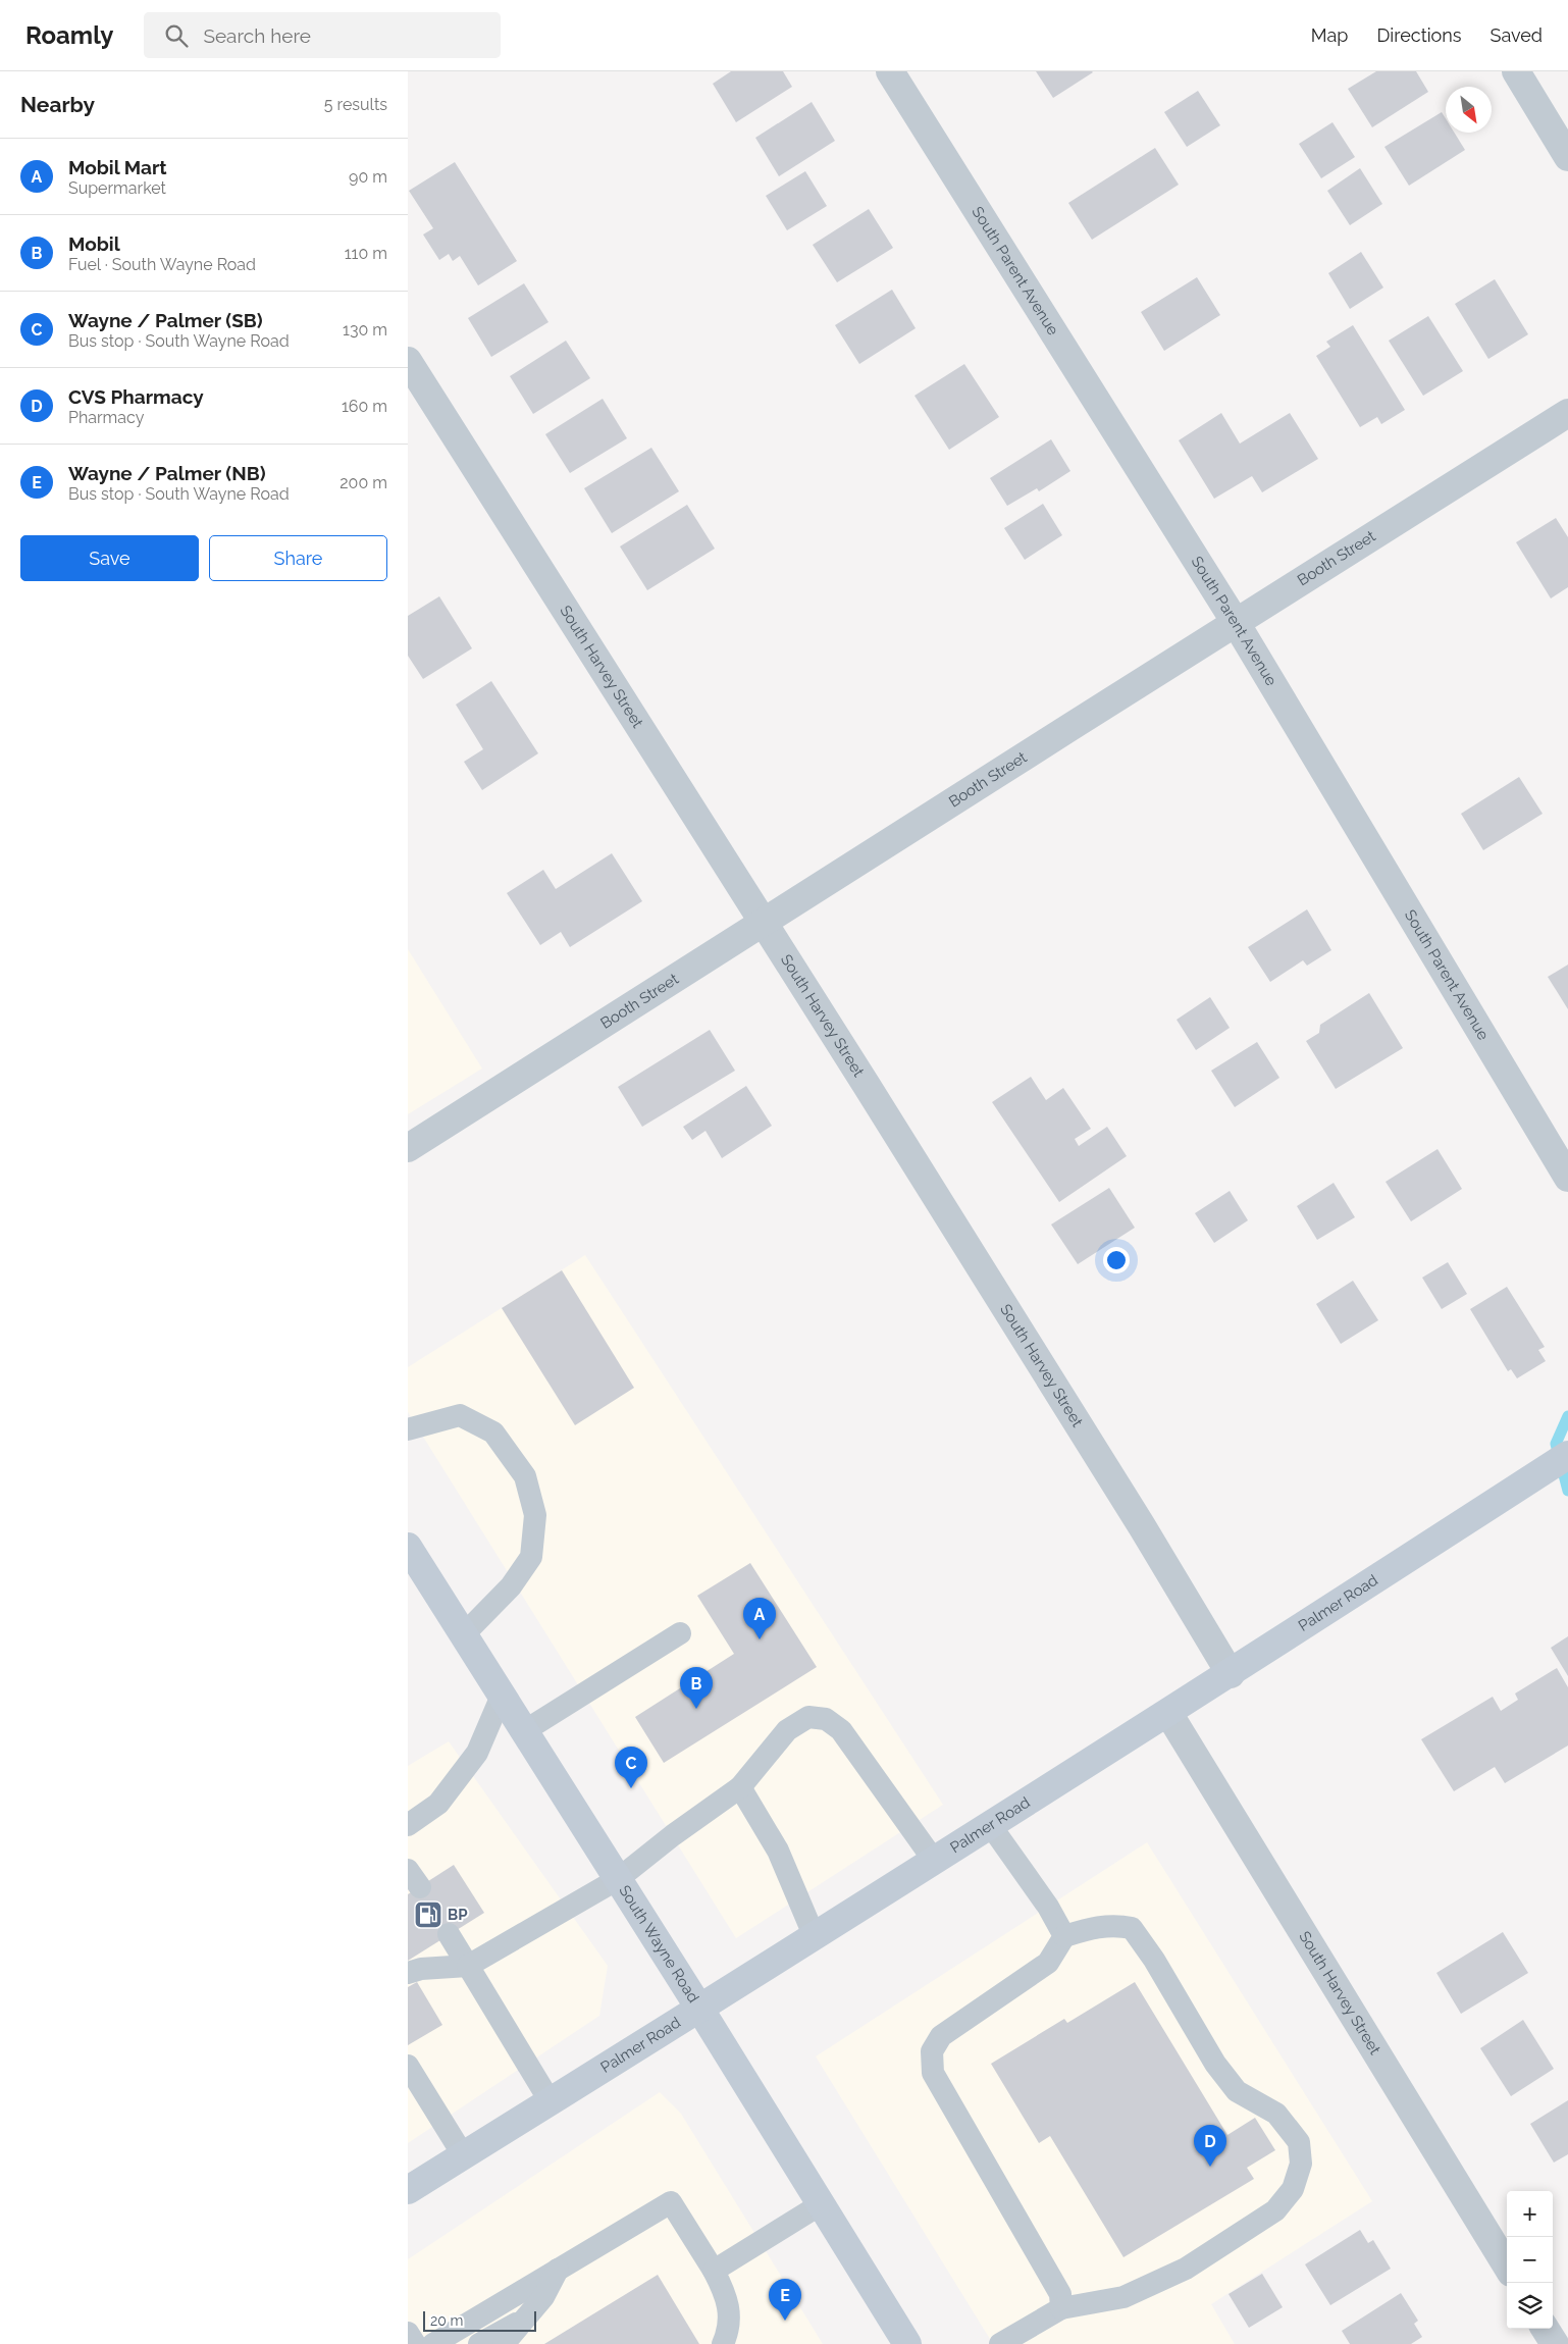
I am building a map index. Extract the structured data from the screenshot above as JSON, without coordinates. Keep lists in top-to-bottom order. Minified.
{"streets":{"street":["South Parent Avenue","Booth Street","South Harvey Street","Palmer Road","South Wayne Road"]},"crossings":[["South Parent Avenue","Booth Street"],["Booth Street","South Harvey Street"],["South Harvey Street","Palmer Road"],["Palmer Road","South Wayne Road"]],"places":{"fuel station":["BP"]},"scale_bar":"20 m","north":"bottom right","page":{"header":"Roamly","search":"Search here","nav":["Map","Directions","Saved"],"heading":["Nearby","5 results"],"list":[{"mark":"A","name":"Mobil Mart","note":"Supermarket","value":"90 m"},{"mark":"B","name":"Mobil","note":"Fuel · South Wayne Road","value":"110 m"},{"mark":"C","name":"Wayne / Palmer (SB)","note":"Bus stop · South Wayne Road","value":"130 m"},{"mark":"D","name":"CVS Pharmacy","note":"Pharmacy","value":"160 m"},{"mark":"E","name":"Wayne / Palmer (NB)","note":"Bus stop · South Wayne Road","value":"200 m"}],"buttons":["Save","Share"],"pins":["A","B","C","D","E"],"map_buttons":["+","−"],"scale":"20 m"}}
